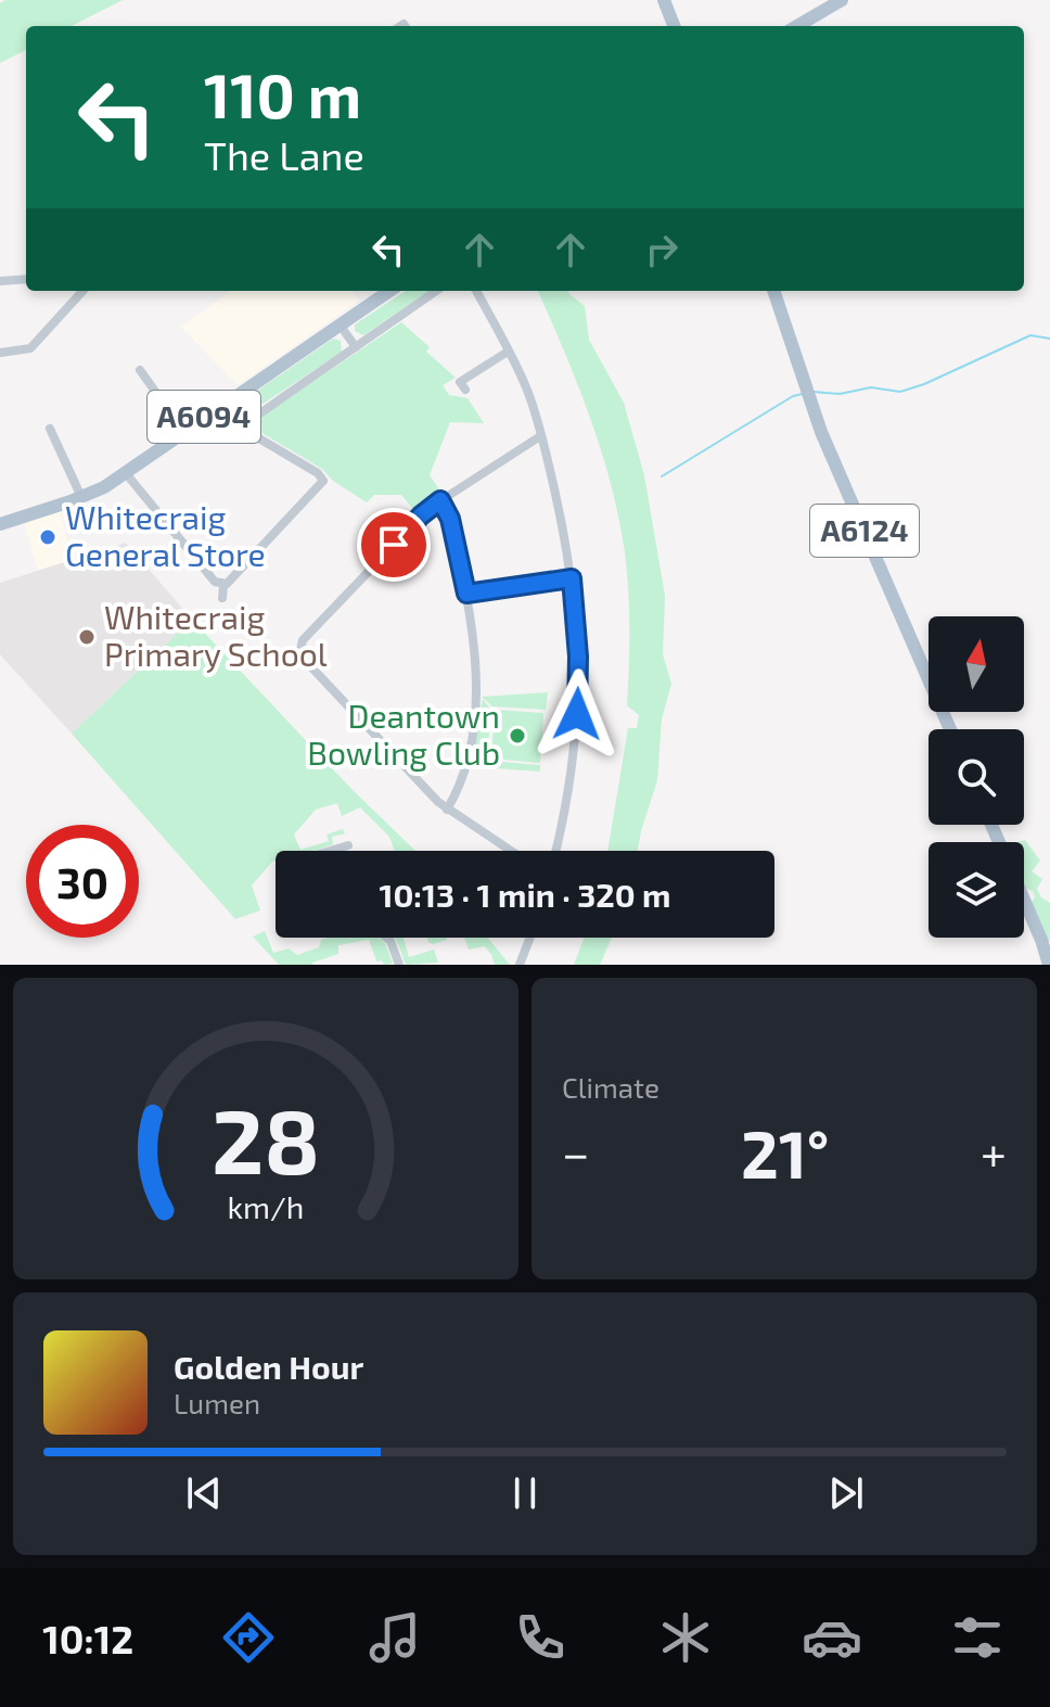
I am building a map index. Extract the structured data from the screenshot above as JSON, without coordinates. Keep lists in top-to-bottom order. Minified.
{"streets":{"main road":["A6094","A6124"]},"places":["Whitecraig General Store","Whitecraig Primary School","Deantown Bowling Club"],"north":"top","page":{"turn":["110 m","The Lane"],"limit":"30","trip":"10:13 · 1 min · 320 m","tile":"Climate","heat":["−","21°","+"],"song":["Golden Hour","Lumen"],"tabs":"10:12","gauge":["28","km/h"]}}
